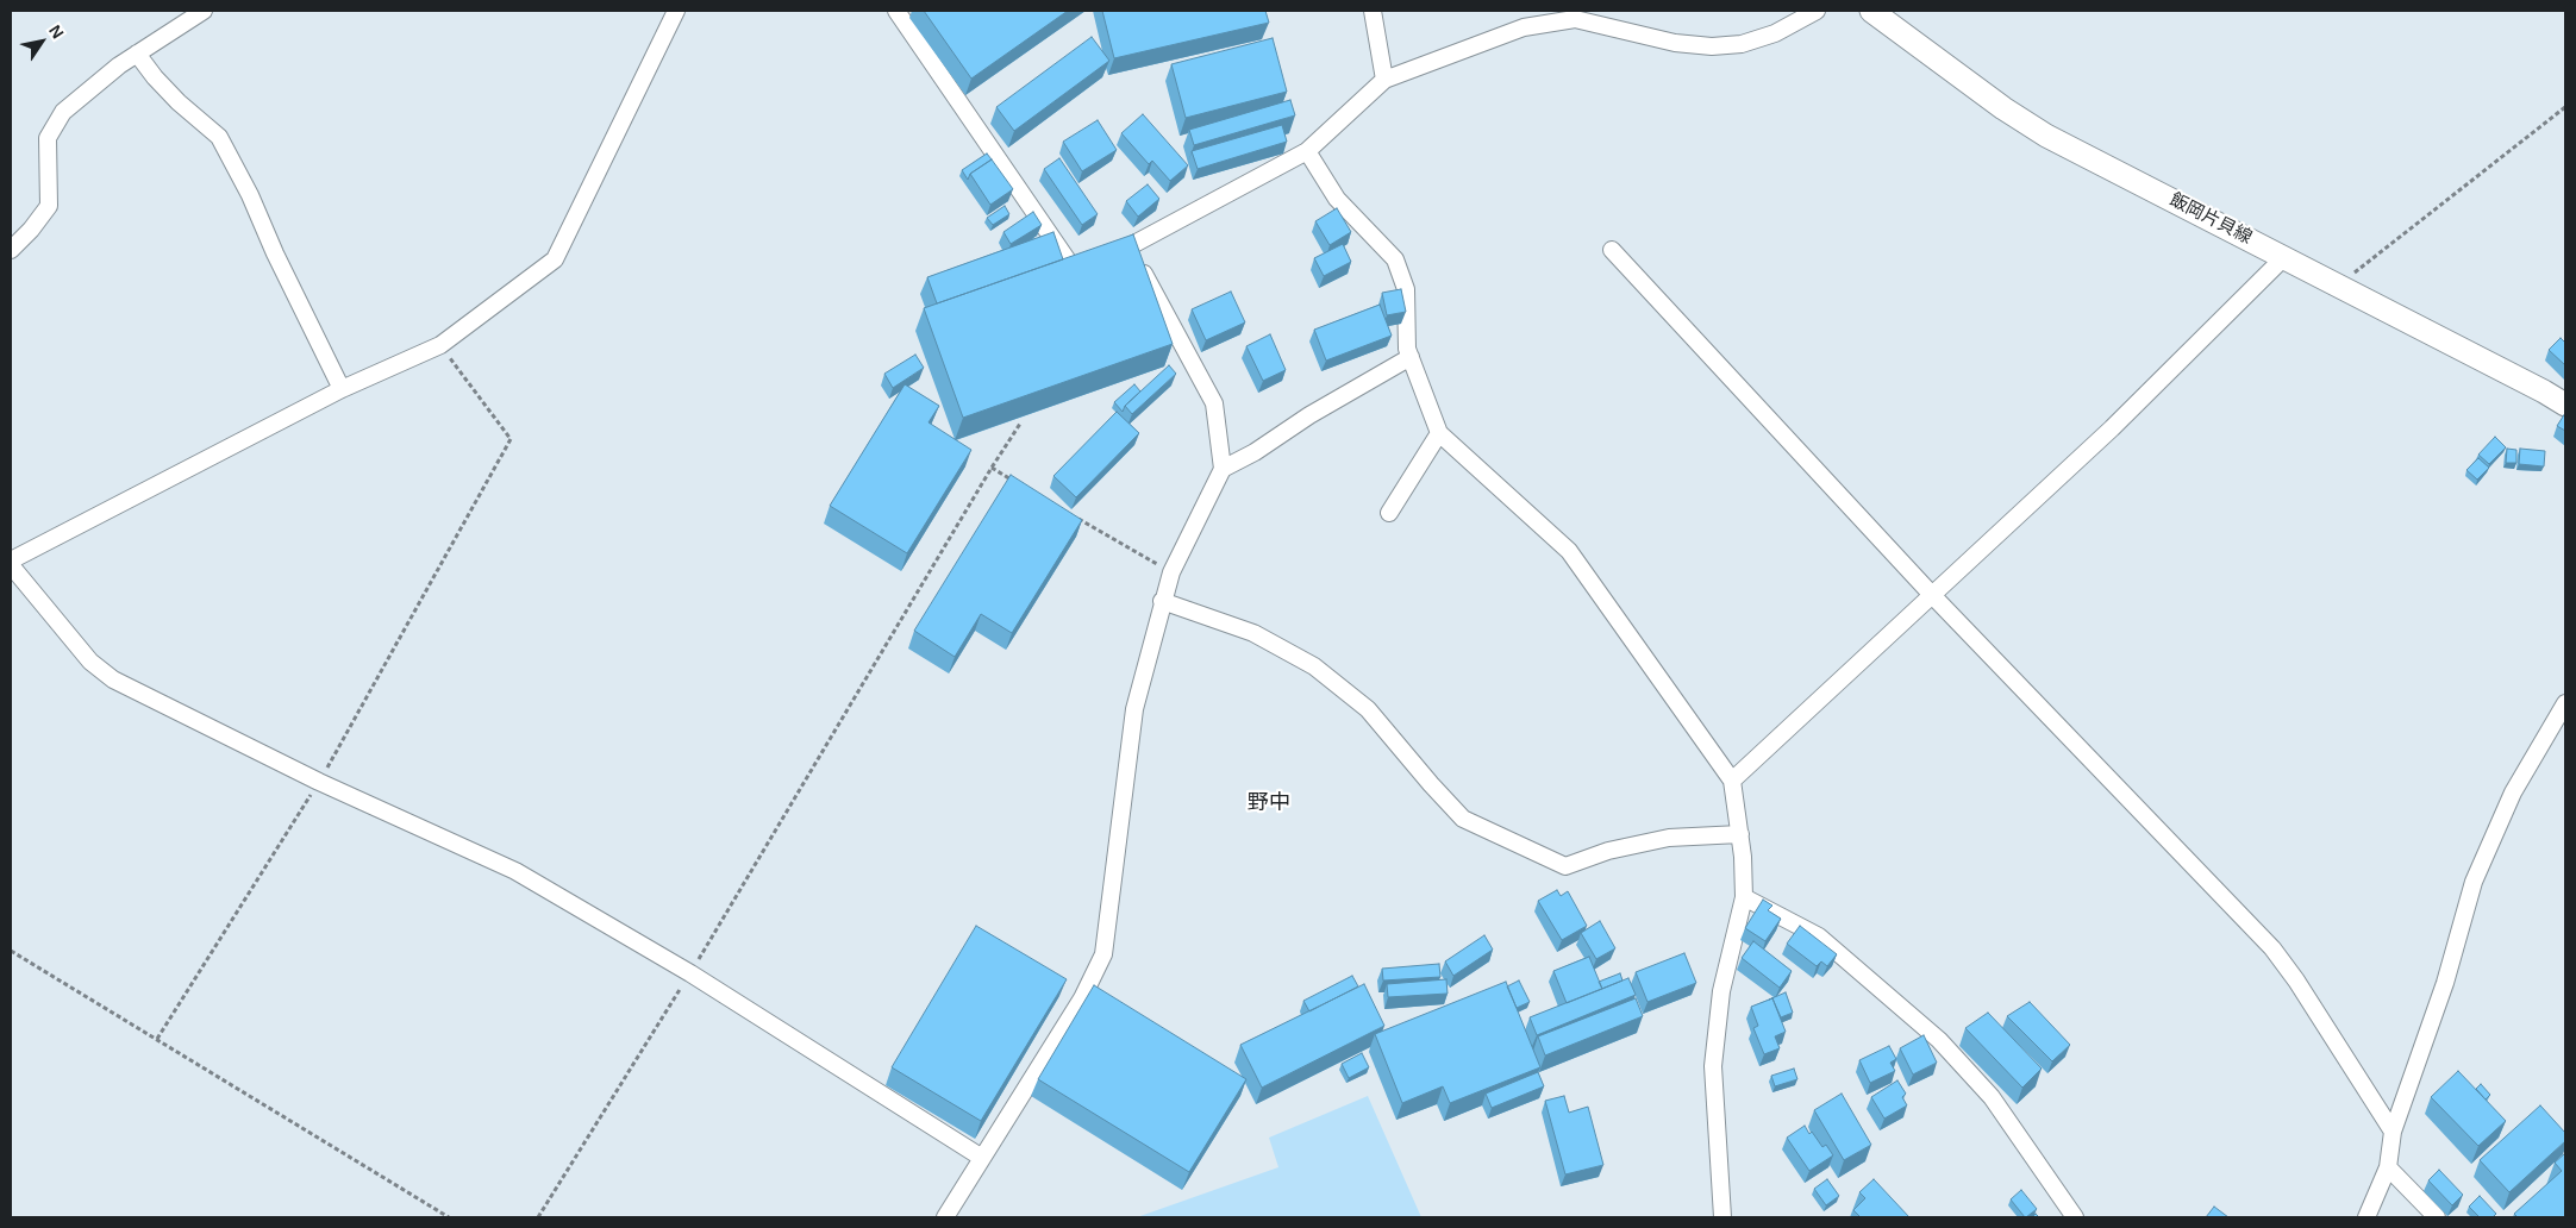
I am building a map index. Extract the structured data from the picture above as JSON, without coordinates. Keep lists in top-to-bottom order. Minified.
{"streets":{"main road":["飯岡片貝線"]},"districts":["野中"],"north":"top right"}
